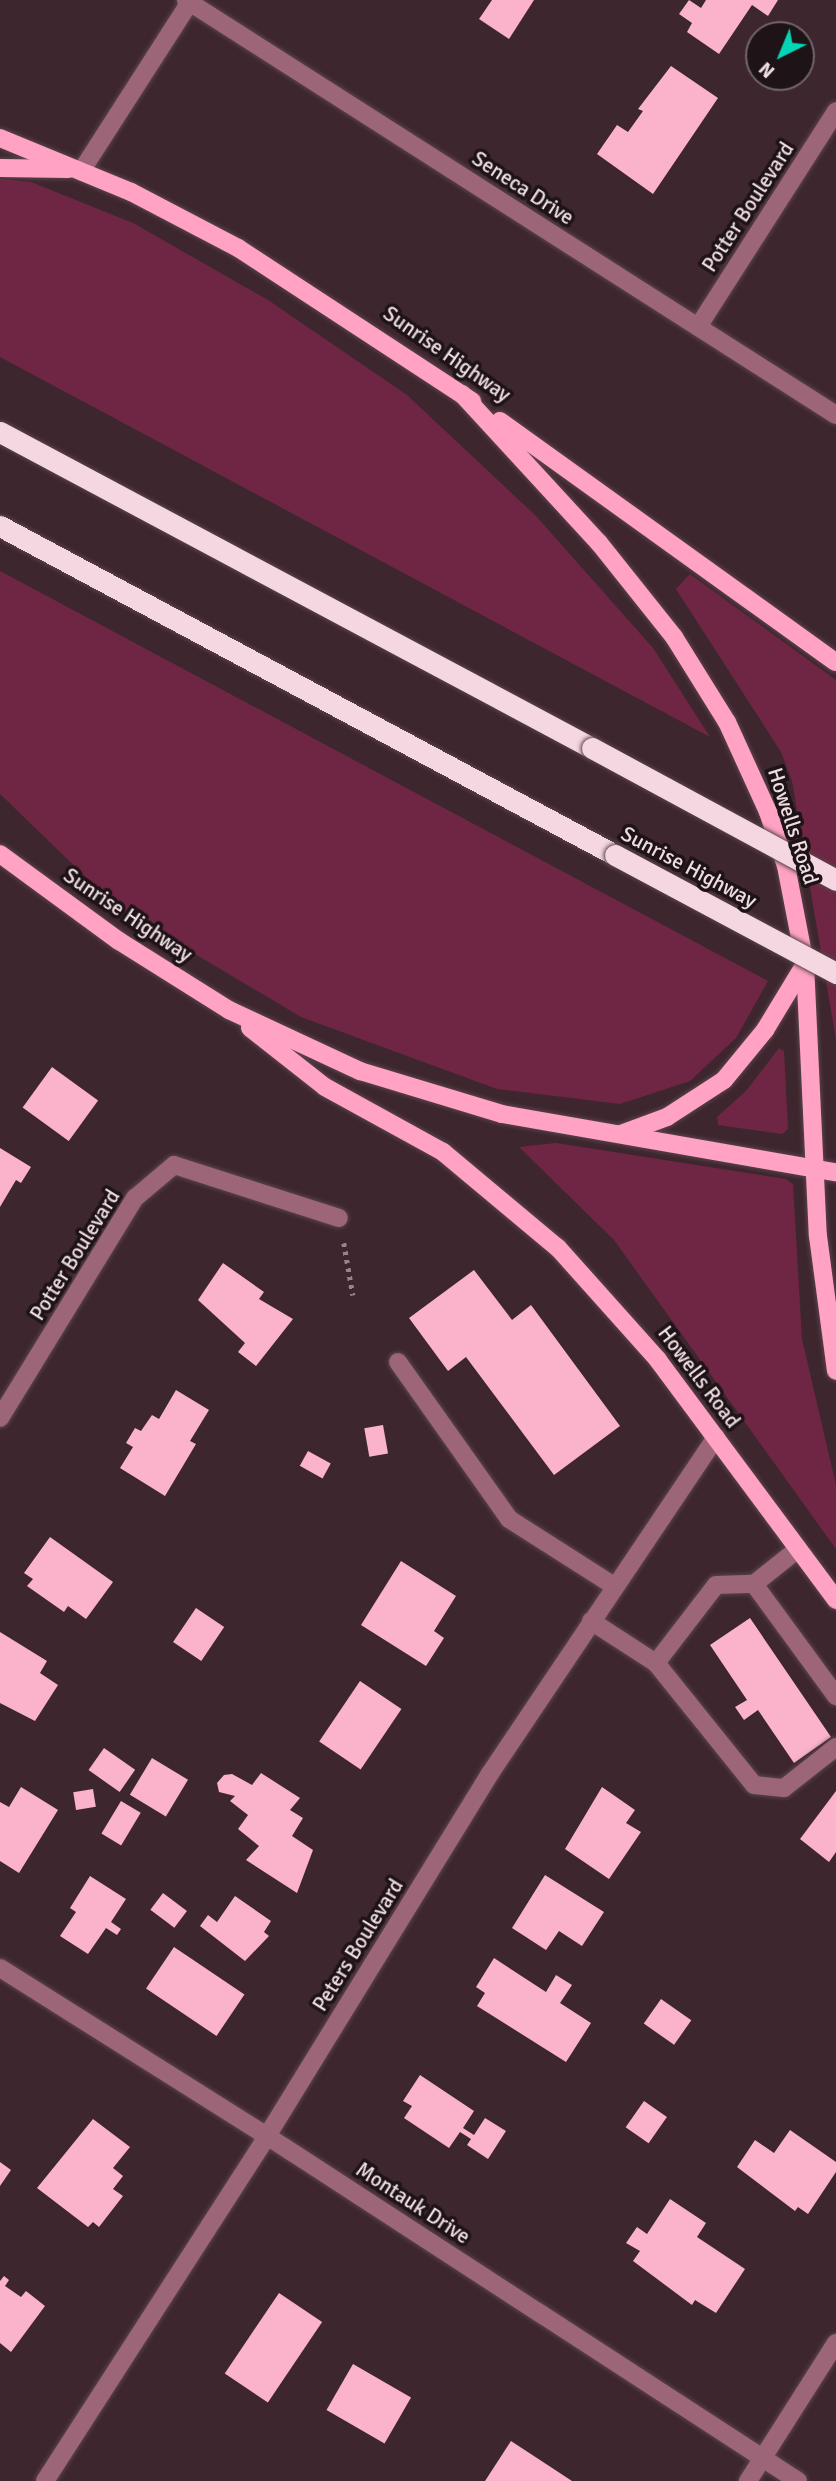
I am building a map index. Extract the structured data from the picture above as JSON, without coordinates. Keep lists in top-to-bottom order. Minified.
{"streets":{"highway":["Sunrise Highway"],"main road":["Howells Road"],"street":["Seneca Drive","Potter Boulevard","Peters Boulevard","Montauk Drive"]},"crossings":[["Seneca Drive","Potter Boulevard"],["Sunrise Highway","Howells Road"],["Howells Road","Peters Boulevard"],["Peters Boulevard","Montauk Drive"]],"north":"bottom left"}
